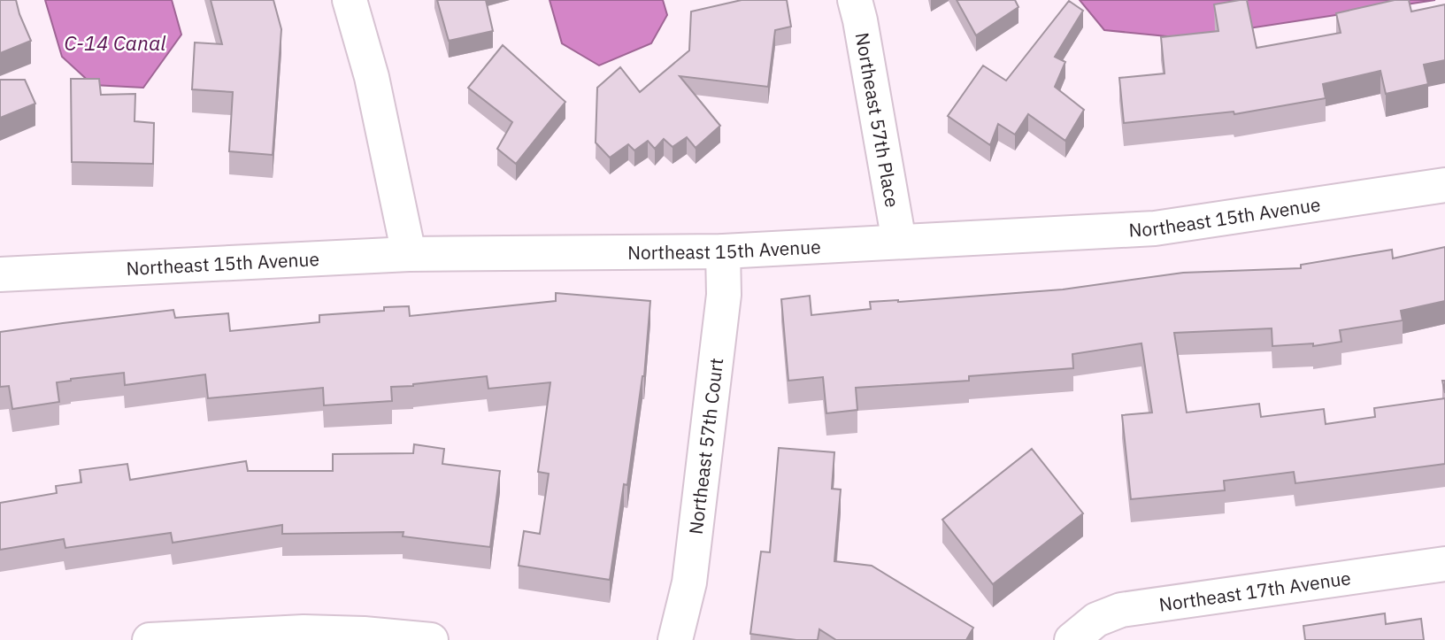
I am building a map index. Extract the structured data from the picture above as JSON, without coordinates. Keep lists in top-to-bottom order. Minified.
{"streets":{"street":["Northeast 57th Place","Northeast 15th Avenue","Northeast 57th Court","Northeast 17th Avenue"]},"crossings":[["Northeast 57th Place","Northeast 15th Avenue"],["Northeast 15th Avenue","Northeast 57th Court"]],"water":["C-14 Canal"]}
